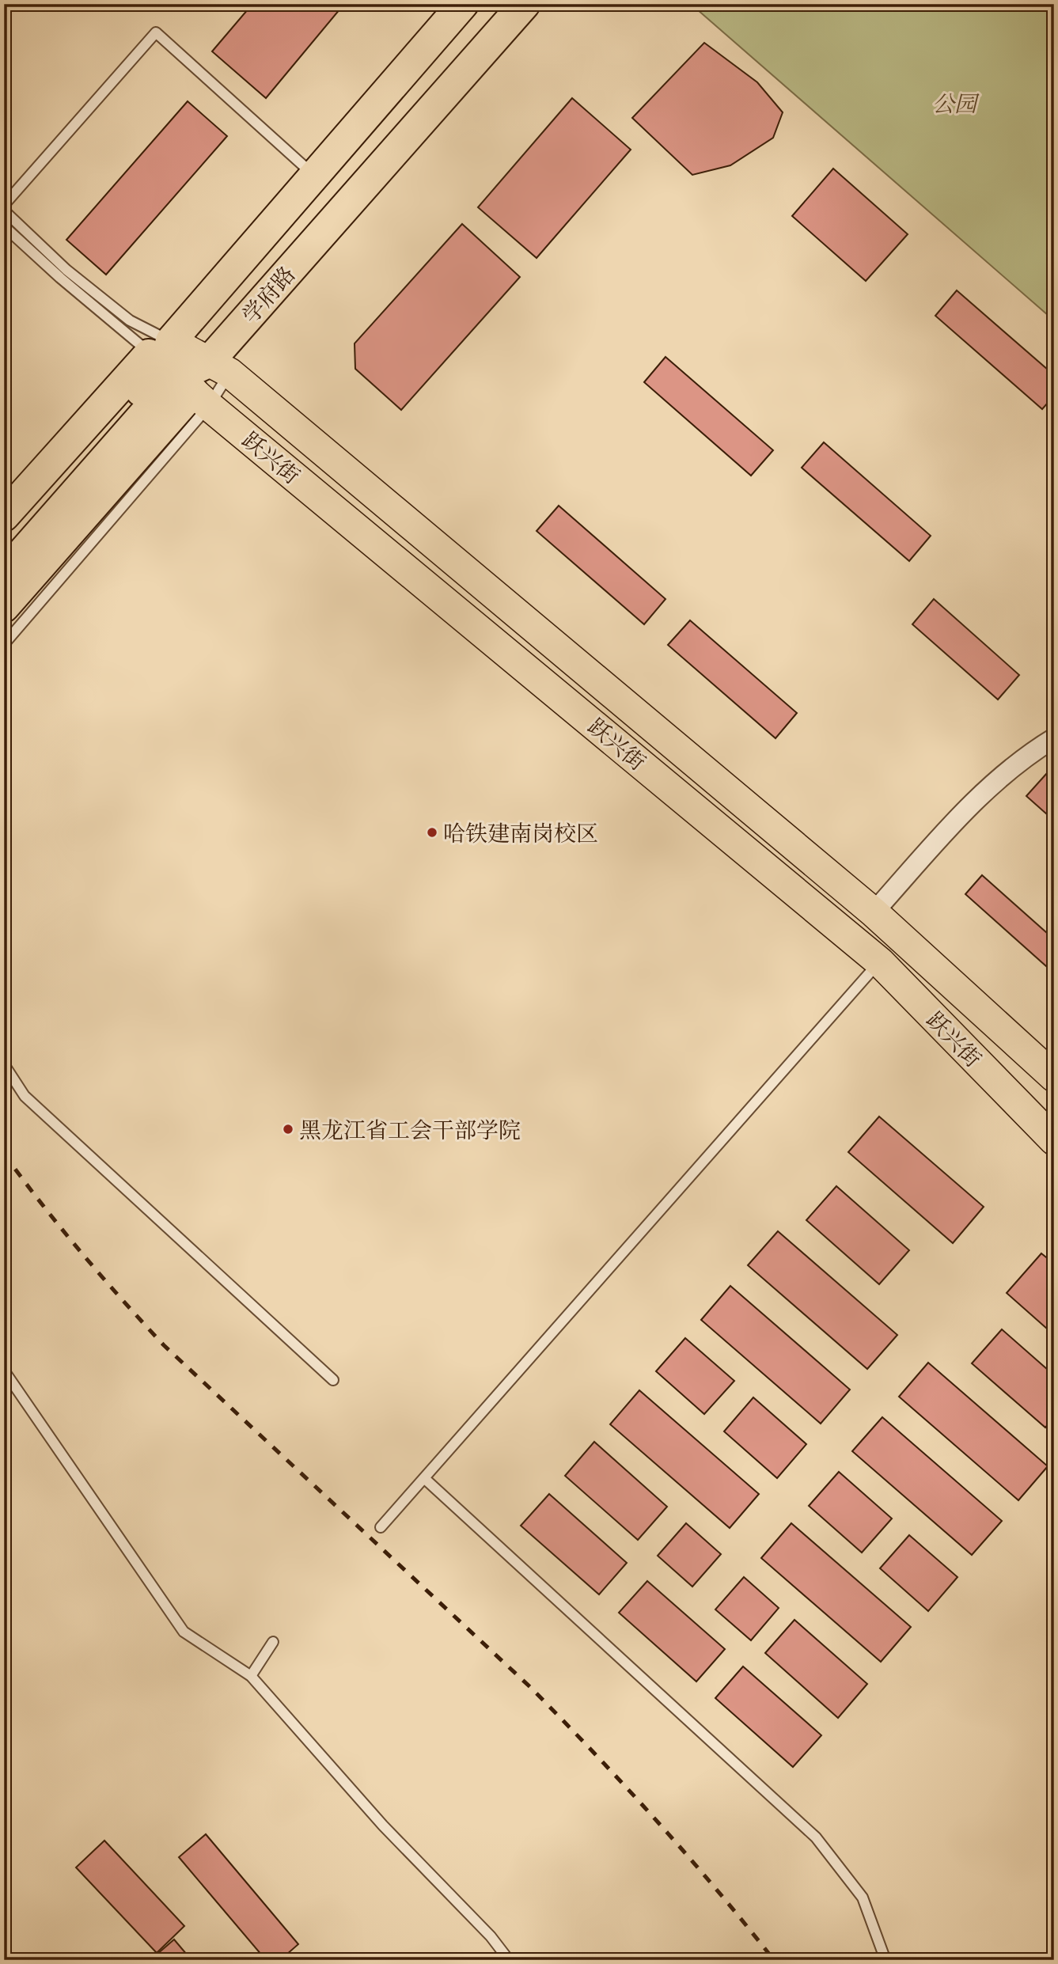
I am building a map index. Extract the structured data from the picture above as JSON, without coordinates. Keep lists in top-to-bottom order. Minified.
{"streets":{"highway":["学府路"],"main road":["跃兴街"]},"crossings":[["学府路","跃兴街"]],"parks":["公园"],"places":["哈铁建南岗校区","黑龙江省工会干部学院"]}
